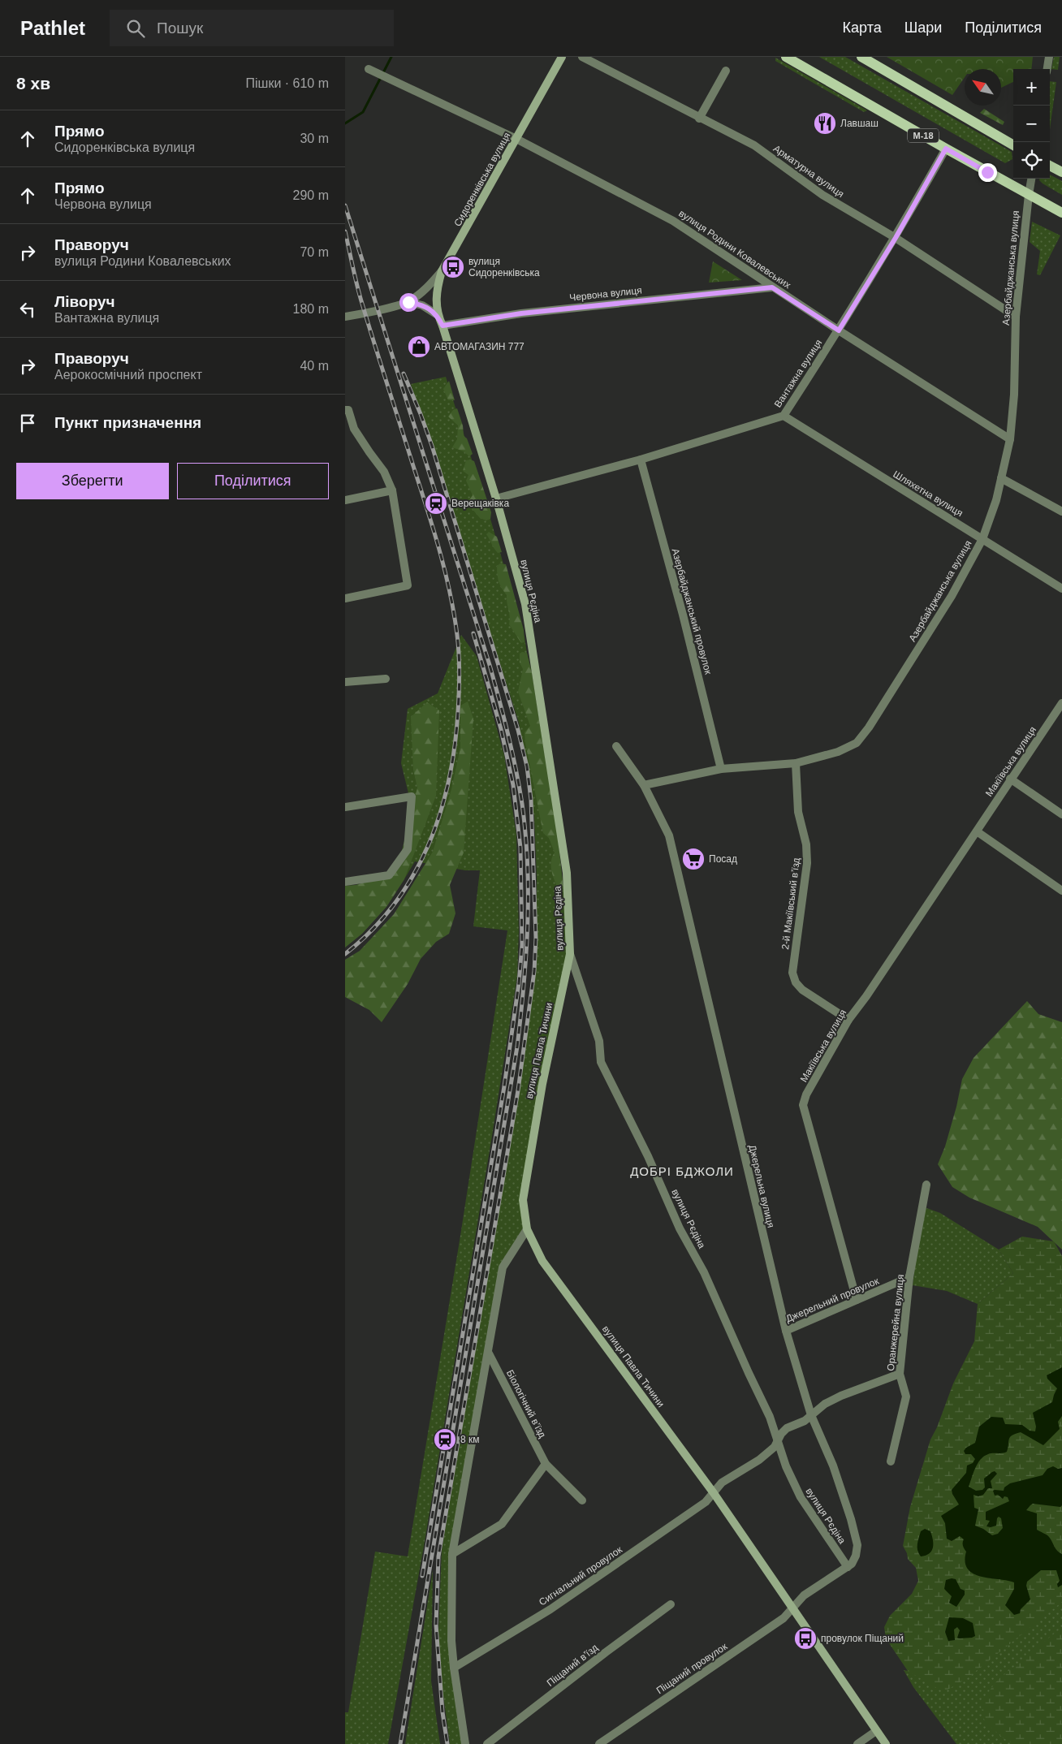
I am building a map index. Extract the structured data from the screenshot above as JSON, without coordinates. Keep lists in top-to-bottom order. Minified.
{"streets":{"main road":["М-18","Сидоренківська вулиця","вулиця Рєдіна","вулиця Павла Тичини"],"street":["Арматурна вулиця","вулиця Родини Ковалевських","Азербайджанська вулиця","Червона вулиця","Вантажна вулиця","Шляхетна вулиця","Азербайджанський провулок","Макіївська вулиця","2-й Макіївський в’їзд","Джерельна вулиця","Джерельний провулок","Оранжерейна вулиця","Біологічний в’їзд","Сигнальний провулок","Піщаний в’їзд","Піщаний провулок"]},"crossings":[["М-18","Азербайджанська вулиця"],["М-18","Вантажна вулиця"],["Арматурна вулиця","Азербайджанська вулиця"],["Арматурна вулиця","Вантажна вулиця"],["Сидоренківська вулиця","вулиця Родини Ковалевських"],["Сидоренківська вулиця","вулиця Рєдіна"],["вулиця Родини Ковалевських","Азербайджанська вулиця"],["вулиця Родини Ковалевських","Червона вулиця"],["вулиця Родини Ковалевських","Вантажна вулиця"],["Азербайджанська вулиця","Шляхетна вулиця"],["Азербайджанська вулиця","Азербайджанський провулок"],["Азербайджанська вулиця","2-й Макіївський в’їзд"],["Азербайджанська вулиця","Джерельна вулиця"],["Червона вулиця","вулиця Рєдіна"],["Вантажна вулиця","Шляхетна вулиця"],["Вантажна вулиця","вулиця Рєдіна"],["Вантажна вулиця","Азербайджанський провулок"],["вулиця Рєдіна","вулиця Павла Тичини"],["вулиця Рєдіна","Джерельна вулиця"],["вулиця Рєдіна","Сигнальний провулок"],["Макіївська вулиця","2-й Макіївський в’їзд"],["Макіївська вулиця","Джерельний провулок"],["вулиця Павла Тичини","Джерельна вулиця"],["вулиця Павла Тичини","Сигнальний провулок"],["вулиця Павла Тичини","Піщаний провулок"],["Джерельна вулиця","Джерельний провулок"],["Джерельна вулиця","Сигнальний провулок"],["Джерельна вулиця","Піщаний провулок"],["Джерельний провулок","Оранжерейна вулиця"],["Оранжерейна вулиця","Сигнальний провулок"]],"districts":["ДОБРІ БДЖОЛИ"],"places":{"restaurant":["Лавшаш"],"bus stop":["вулиця Сидоренківська","провулок Піщаний"],"shop":["АВТОМАГАЗИН 777"],"station":["Верещаківка","8 км"],"supermarket":["Посад"]},"north":"top left","page":{"header":"Pathlet","search":"Пошук","nav":["Карта","Шари","Поділитися"],"heading":["8 хв","Пішки · 610 m"],"map_buttons":["+","−"],"list":[["Прямо","Сидоренківська вулиця","30 m"],["Прямо","Червона вулиця","290 m"],["Праворуч","вулиця Родини Ковалевських","70 m"],["Ліворуч","Вантажна вулиця","180 m"],["Праворуч","Аерокосмічний проспект","40 m"],"Пункт призначення"],"buttons":["Зберегти","Поділитися"]}}
